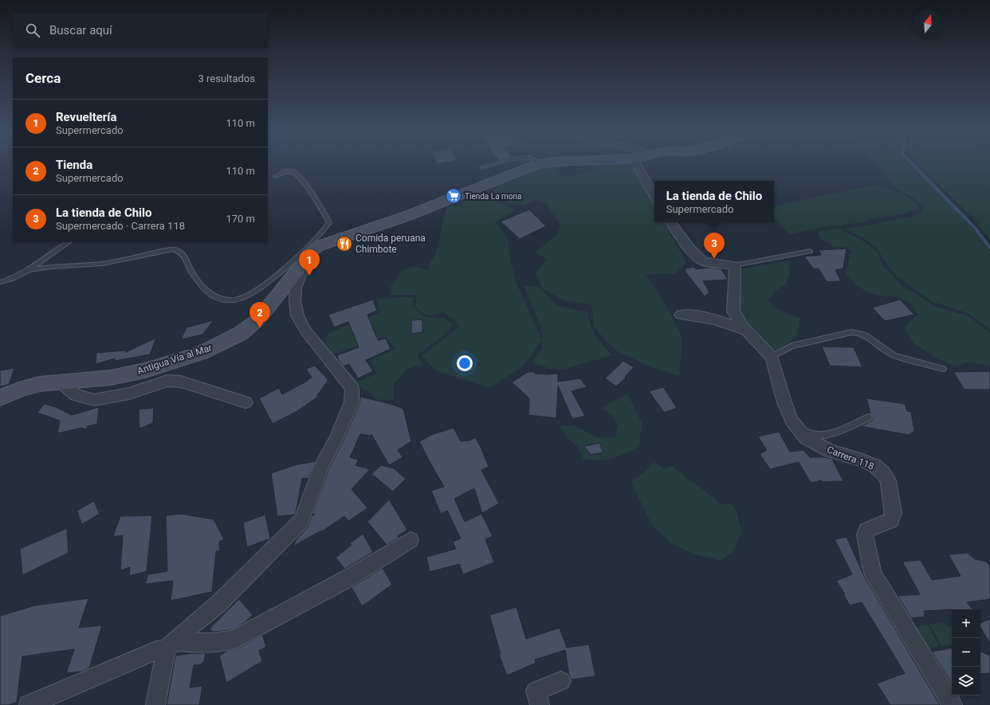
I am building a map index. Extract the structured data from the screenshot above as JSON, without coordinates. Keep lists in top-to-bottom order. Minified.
{"streets":{"main road":["Antigua Vía al Mar"],"street":["Carrera 118"]},"places":{"supermarket":["Tienda La mona"],"restaurant":["Comida peruana Chimbote"]},"north":"top","page":{"search":"Buscar aquí","heading":["Cerca","3 resultados"],"list":[{"mark":"1","name":"Revueltería","note":"Supermercado","value":"110 m"},{"mark":"2","name":"Tienda","note":"Supermercado","value":"110 m"},{"mark":"3","name":"La tienda de Chilo","note":"Supermercado · Carrera 118","value":"170 m"}],"popup":["La tienda de Chilo","Supermercado"],"pins":["3","1","2"],"map_buttons":["+","−"]}}
